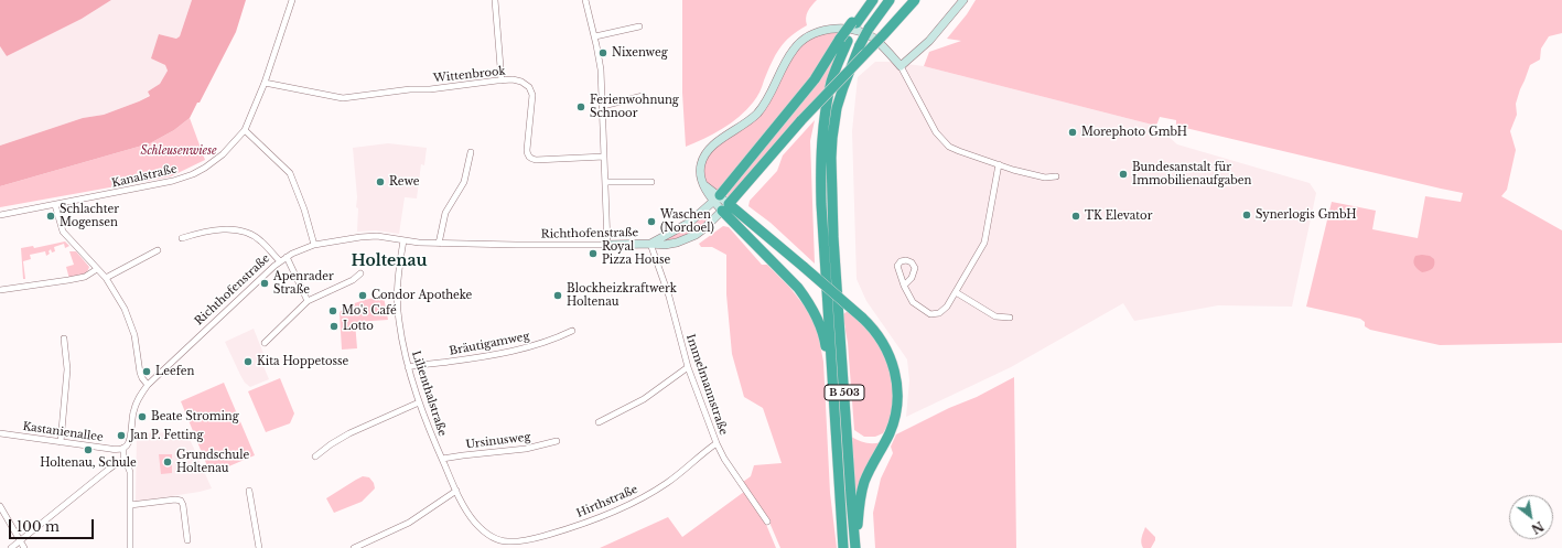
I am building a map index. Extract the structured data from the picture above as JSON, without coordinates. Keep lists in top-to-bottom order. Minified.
{"streets":{"highway":["B 503"],"street":["Wittenbrook","Kanalstraße","Richthofenstraße","Bräutigamweg","Immelmannstraße","Lilienthalstraße","Kastanienallee","Ursinusweg","Hirthstraße"]},"crossings":[["Wittenbrook","Kanalstraße"],["Richthofenstraße","Immelmannstraße"],["Richthofenstraße","Lilienthalstraße"],["Richthofenstraße","Kastanienallee"],["Bräutigamweg","Lilienthalstraße"],["Immelmannstraße","Hirthstraße"],["Lilienthalstraße","Ursinusweg"],["Lilienthalstraße","Hirthstraße"]],"districts":["Holtenau"],"parks":["Schleusenwiese"],"places":["Nixenweg","Ferienwohnung Schnoor","Morephoto GmbH","Bundesanstalt für Immobilienaufgaben","Rewe","Synerlogis GmbH","Schlachter Mogensen","TK Elevator","Waschen (Nordoel)","Royal Pizza House","Apenrader Straße","Condor Apotheke","Blockheizkraftwerk Holtenau","Mo's Café","Lotto","Kita Hoppetosse","Leefen","Beate Stroming","Jan P. Fetting","Holtenau, Schule","Grundschule Holtenau"],"scale_bar":"100 m","north":"bottom right"}
